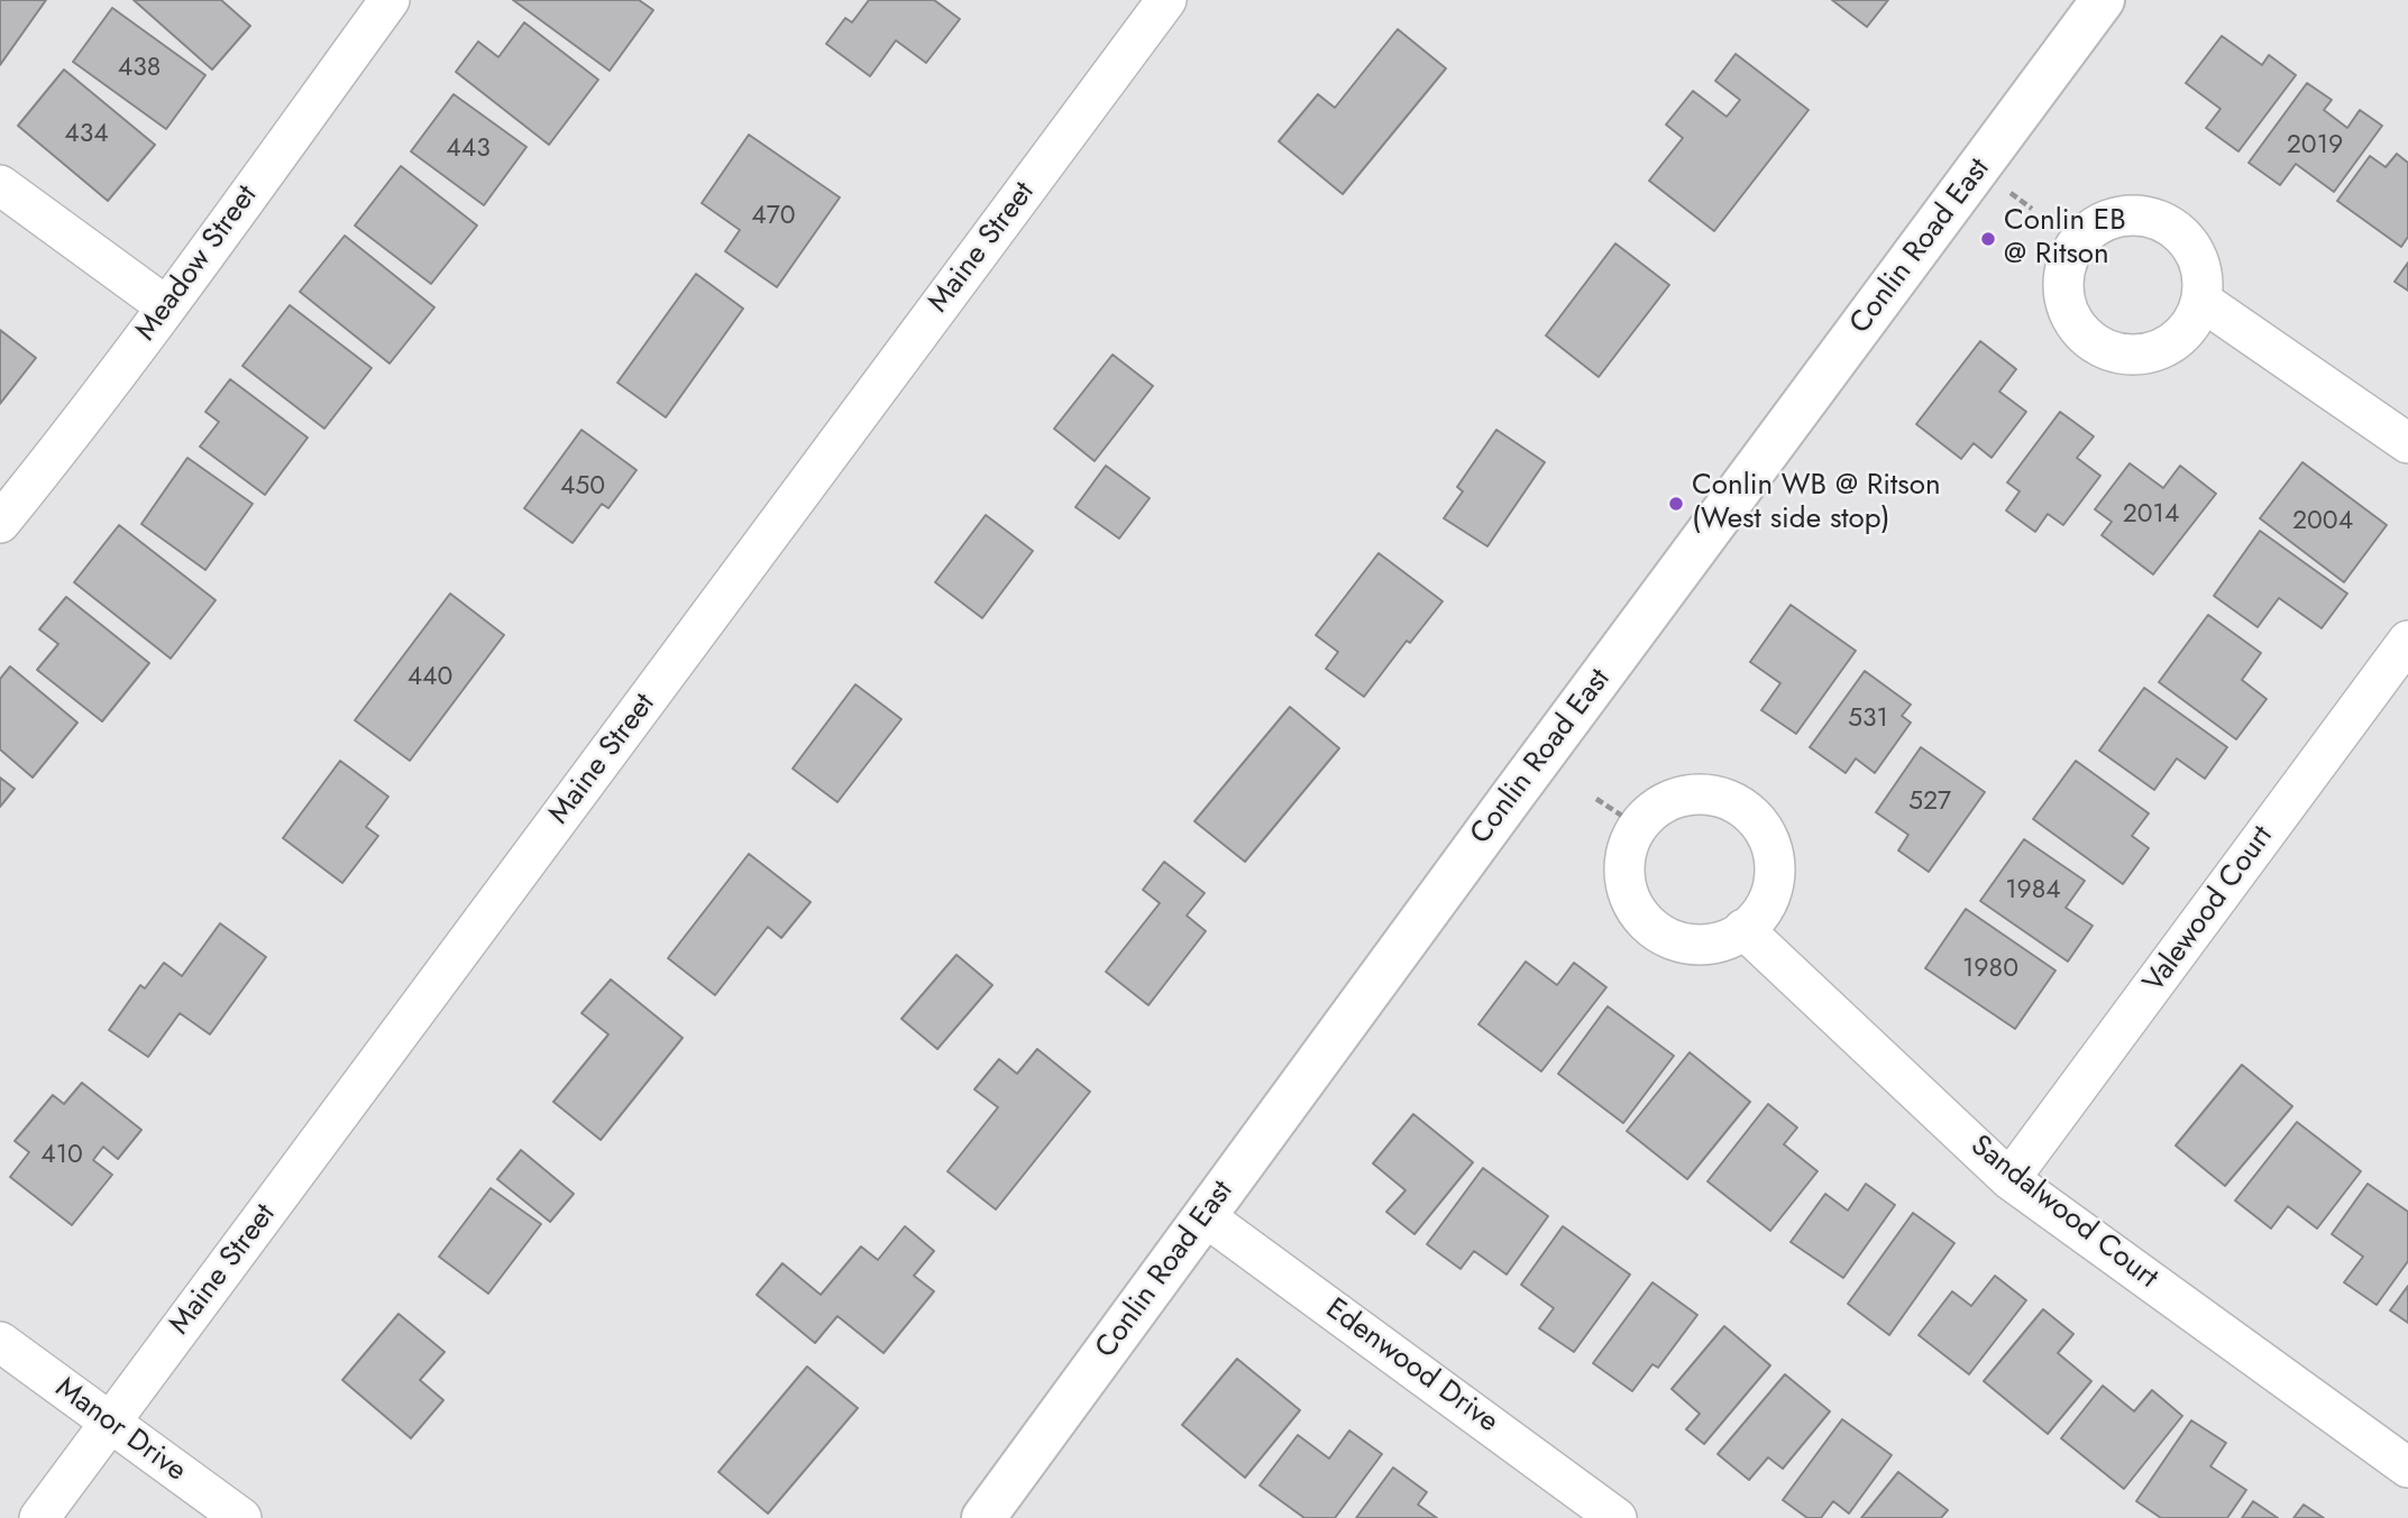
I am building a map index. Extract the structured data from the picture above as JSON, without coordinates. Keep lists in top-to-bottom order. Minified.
{"streets":{"street":["Conlin Road East","Maine Street","Meadow Street","Valewood Court","Sandalwood Court","Edenwood Drive","Manor Drive"]},"crossings":[["Conlin Road East","Edenwood Drive"],["Maine Street","Manor Drive"],["Valewood Court","Sandalwood Court"]],"places":["Conlin EB @ Ritson","Conlin WB @ Ritson (West side stop)"],"house_numbers":["438","434","2019","443","470","450","2014","2004","440","531","527","1984","1980","410"]}
